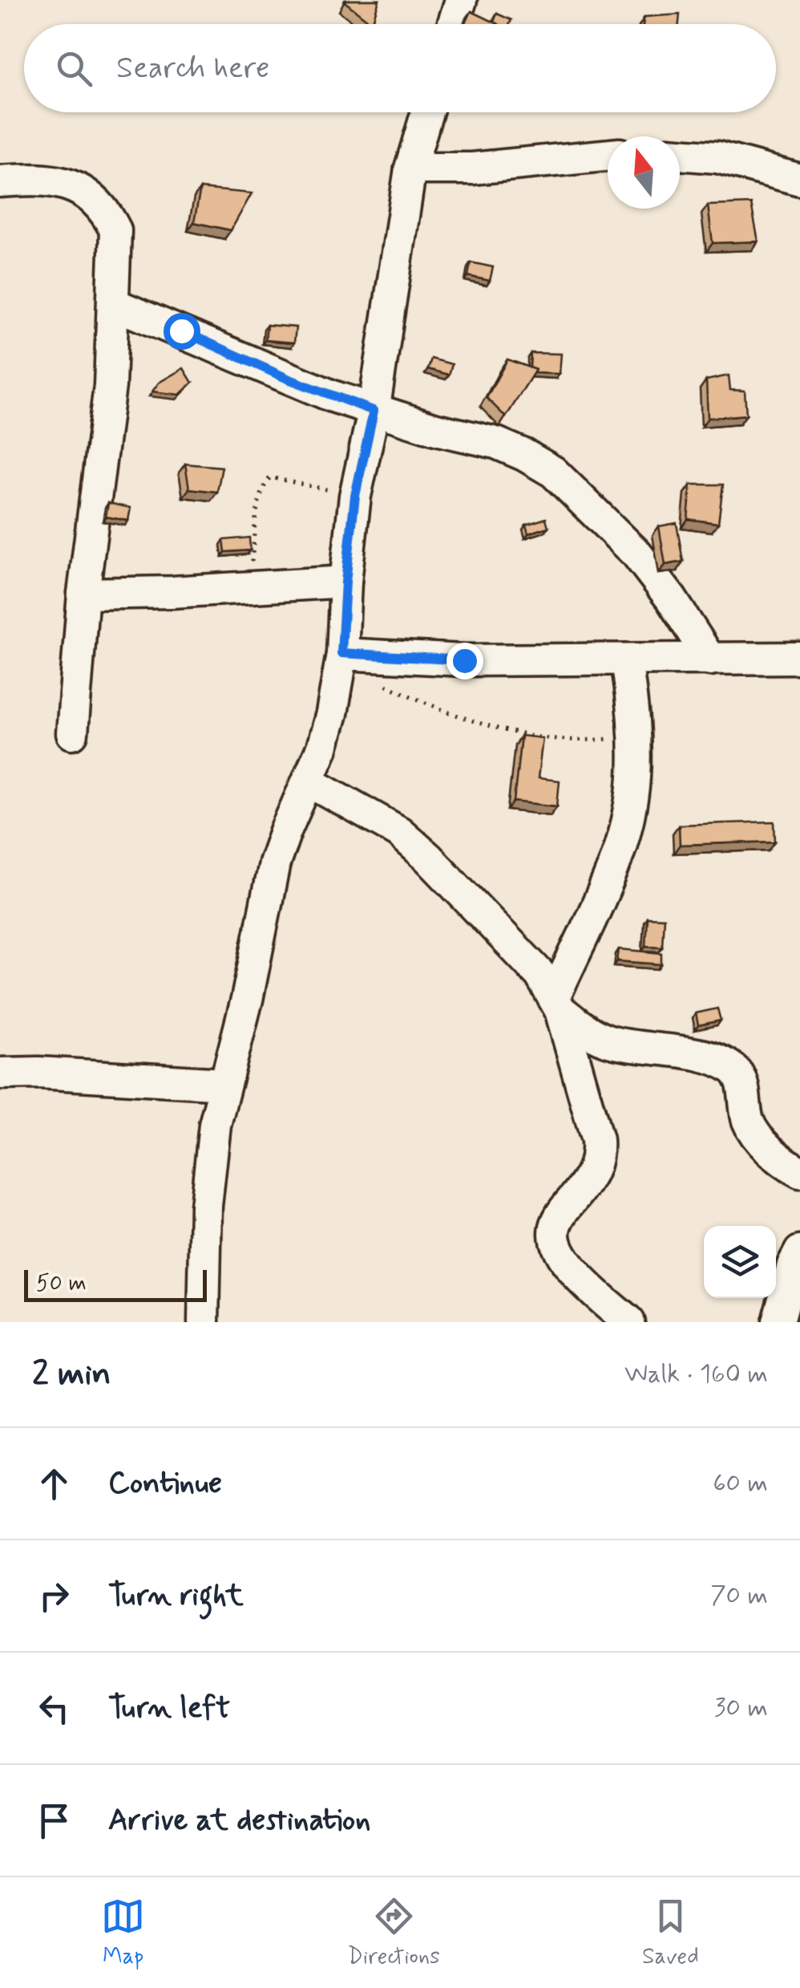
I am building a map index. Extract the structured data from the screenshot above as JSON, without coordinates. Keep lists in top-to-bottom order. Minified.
{"scale_bar":"50 m","north":"top","page":{"search":"Search here","scale":"50 m","heading":["2 min","Walk · 160 m"],"list":[["Continue","60 m"],["Turn right","70 m"],["Turn left","30 m"],"Arrive at destination"],"nav":["Map","Directions","Saved"]}}
